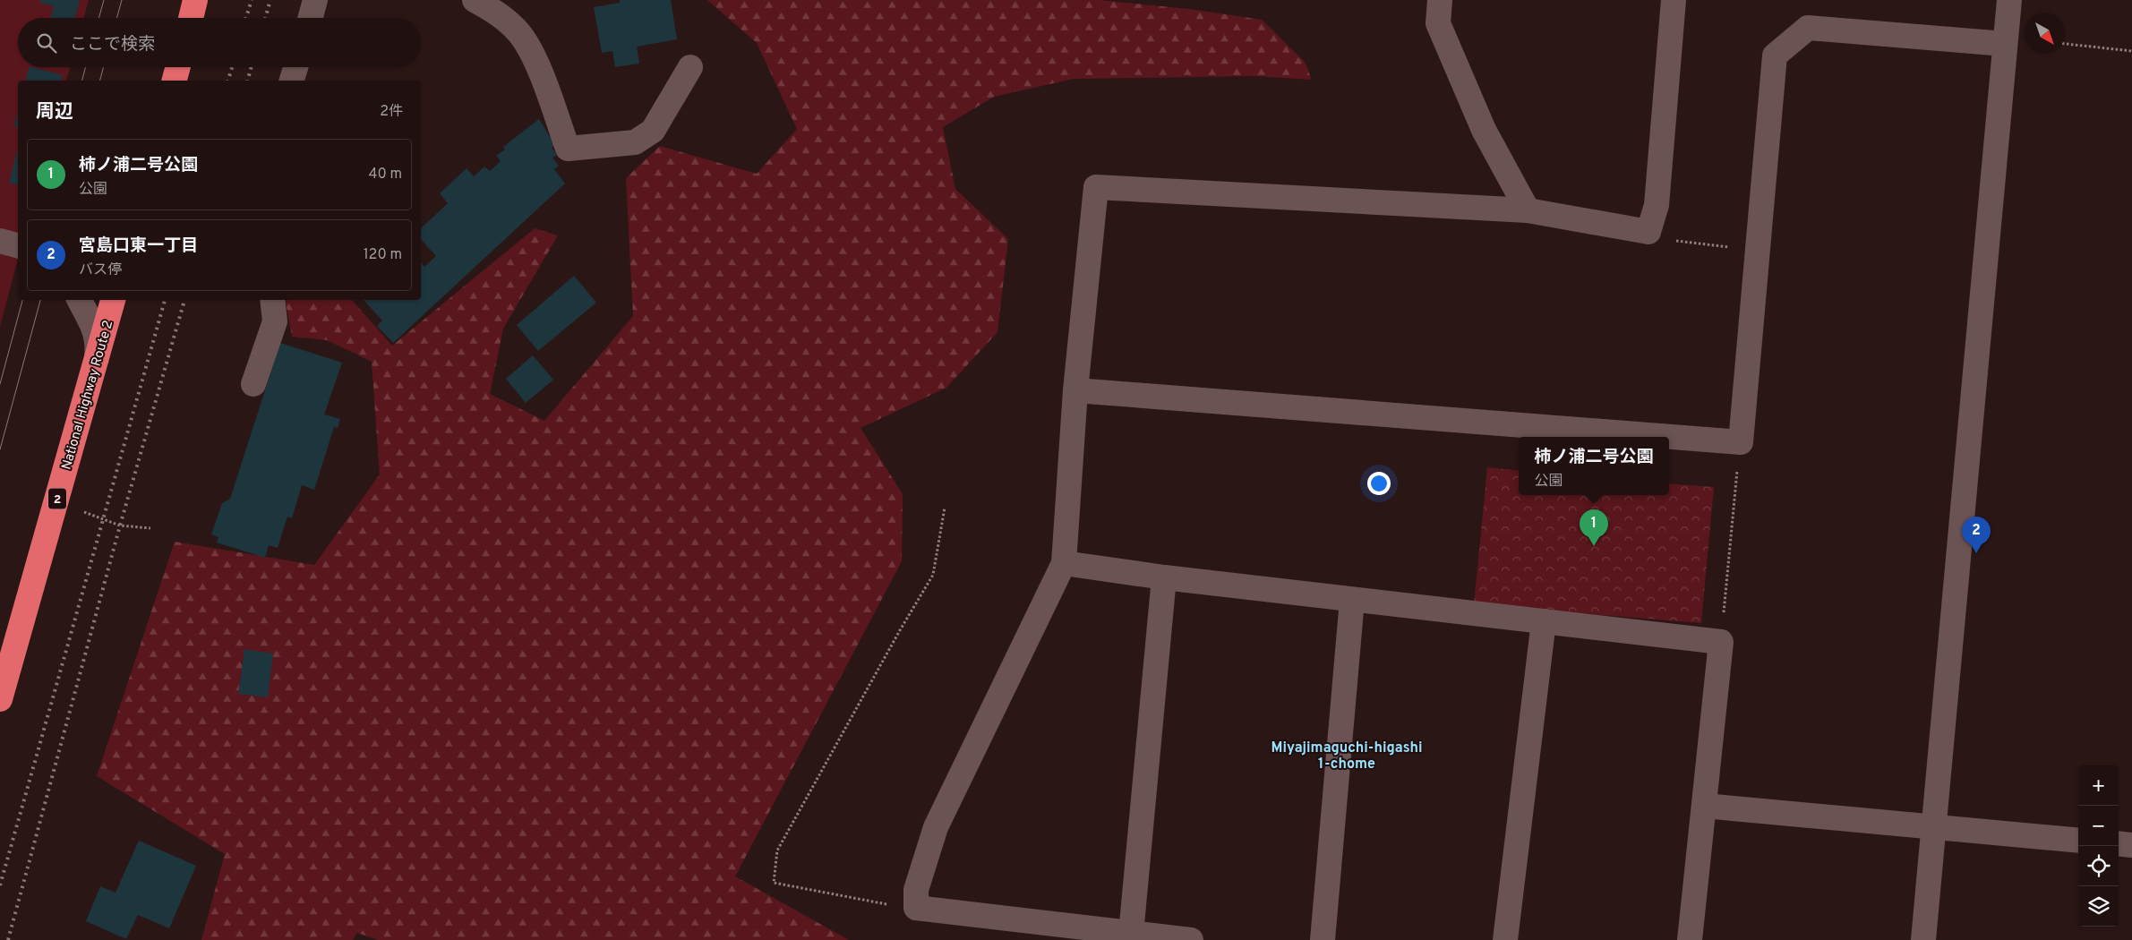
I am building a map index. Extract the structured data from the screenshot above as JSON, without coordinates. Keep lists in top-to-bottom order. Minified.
{"streets":{"highway":["National Highway Route 2","2"]},"districts":["Miyajimaguchi-higashi 1-chome"],"north":"bottom right","page":{"search":"ここで検索","heading":["周辺","2件"],"list":[{"mark":"1","name":"柿ノ浦二号公園","note":"公園","value":"40 m"},{"mark":"2","name":"宮島口東一丁目","note":"バス停","value":"120 m"}],"popup":["柿ノ浦二号公園","公園"],"pins":["1","2"],"map_buttons":["+","−"]}}
